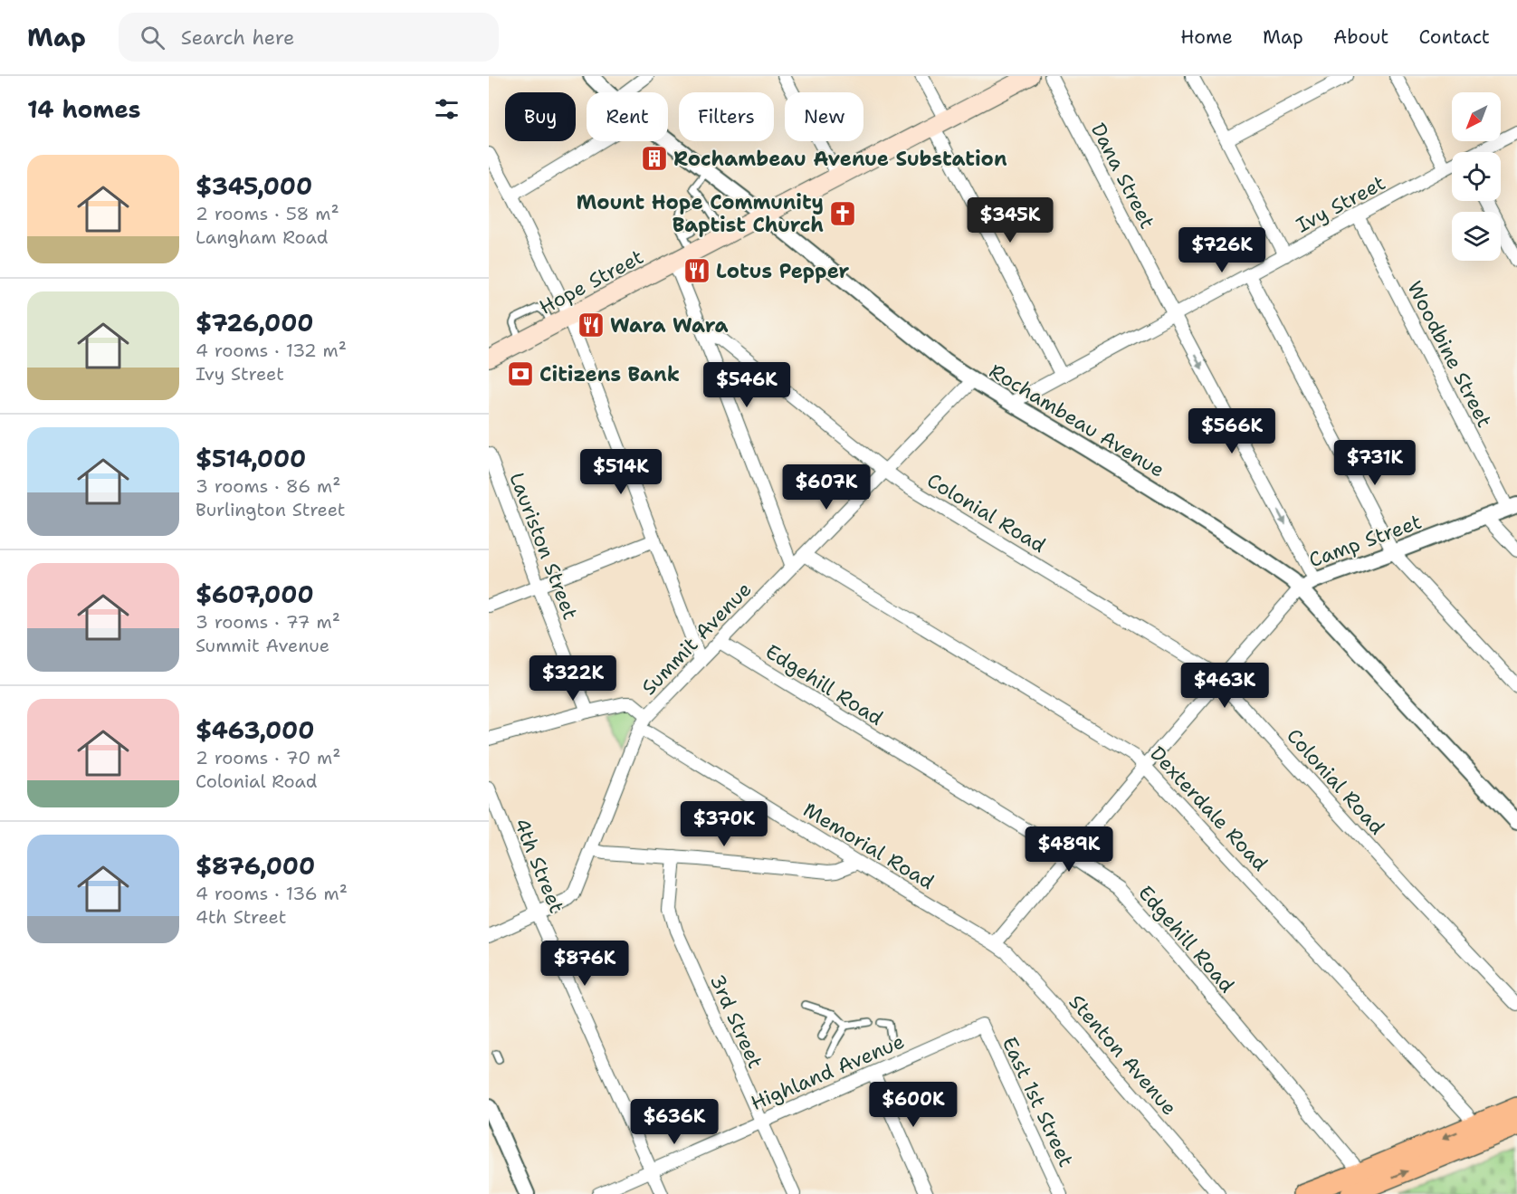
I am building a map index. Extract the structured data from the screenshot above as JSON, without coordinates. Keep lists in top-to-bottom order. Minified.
{"streets":{"main road":["Hope Street"],"street":["Dana Street","Ivy Street","Woodbine Street","Rochambeau Avenue","Colonial Road","Camp Street","Lauriston Street","Summit Avenue","Edgehill Road","Dexterdale Road","Memorial Road","4th Street","3rd Street","Stenton Avenue","Highland Avenue","East 1st Street"]},"crossings":[["Dana Street","Ivy Street"],["Dana Street","Camp Street"],["Ivy Street","Woodbine Street"],["Ivy Street","Rochambeau Avenue"],["Hope Street","Rochambeau Avenue"],["Woodbine Street","Camp Street"],["Rochambeau Avenue","Camp Street"],["Rochambeau Avenue","Summit Avenue"],["Colonial Road","Camp Street"],["Colonial Road","Summit Avenue"],["Camp Street","Edgehill Road"],["Camp Street","Dexterdale Road"],["Camp Street","Memorial Road"],["Camp Street","Stenton Avenue"],["Summit Avenue","Edgehill Road"],["Summit Avenue","Dexterdale Road"],["Summit Avenue","Memorial Road"],["Summit Avenue","4th Street"],["Memorial Road","Stenton Avenue"],["4th Street","Highland Avenue"],["3rd Street","Highland Avenue"],["Highland Avenue","East 1st Street"]],"places":{"building":["Rochambeau Avenue Substation"],"church":["Mount Hope Community Baptist Church"],"restaurant":["Lotus Pepper","Wara Wara"],"bank":["Citizens Bank"]},"north":"bottom left","page":{"header":"Map","search":"Search here","nav":["Home","Map","About","Contact"],"heading":"14 homes","chip":["Buy","Rent","Filters","New"],"list":[{"name":"$345,000","note":"2 rooms · 58 m² · Langham Road"},{"name":"$726,000","note":"4 rooms · 132 m² · Ivy Street"},{"name":"$514,000","note":"3 rooms · 86 m² · Burlington Street"},{"name":"$607,000","note":"3 rooms · 77 m² · Summit Avenue"},{"name":"$463,000","note":"2 rooms · 70 m² · Colonial Road"},{"name":"$876,000","note":"4 rooms · 136 m² · 4th Street"}],"price":["$345K","$726K","$546K","$566K","$731K","$514K","$607K","$322K","$463K","$370K","$489K","$876K","$600K","$636K"]}}
